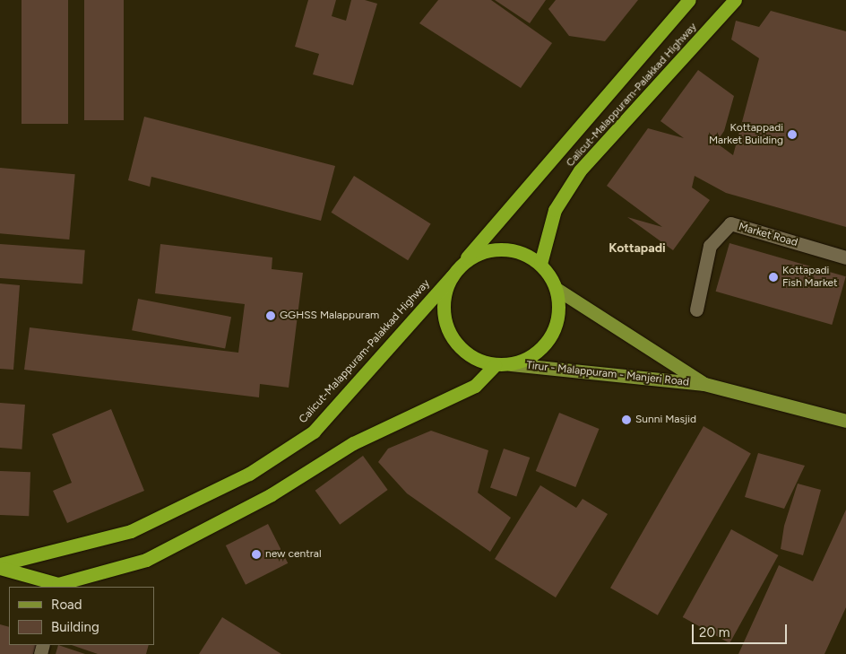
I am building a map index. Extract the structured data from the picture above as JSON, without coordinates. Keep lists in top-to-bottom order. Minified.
{"streets":{"highway":["Calicut-Malappuram-Palakkad Highway"],"main road":["Tirur - Malappuram - Manjeri Road"],"street":["Market Road"]},"crossings":[["Calicut-Malappuram-Palakkad Highway","Tirur - Malappuram - Manjeri Road"]],"districts":["Kottapadi"],"places":["Kottappadi Market Building","Kottapadi Fish Market","GGHSS Malappuram","Sunni Masjid","new central"],"legend":["Road","Building"],"scale_bar":"20 m"}
